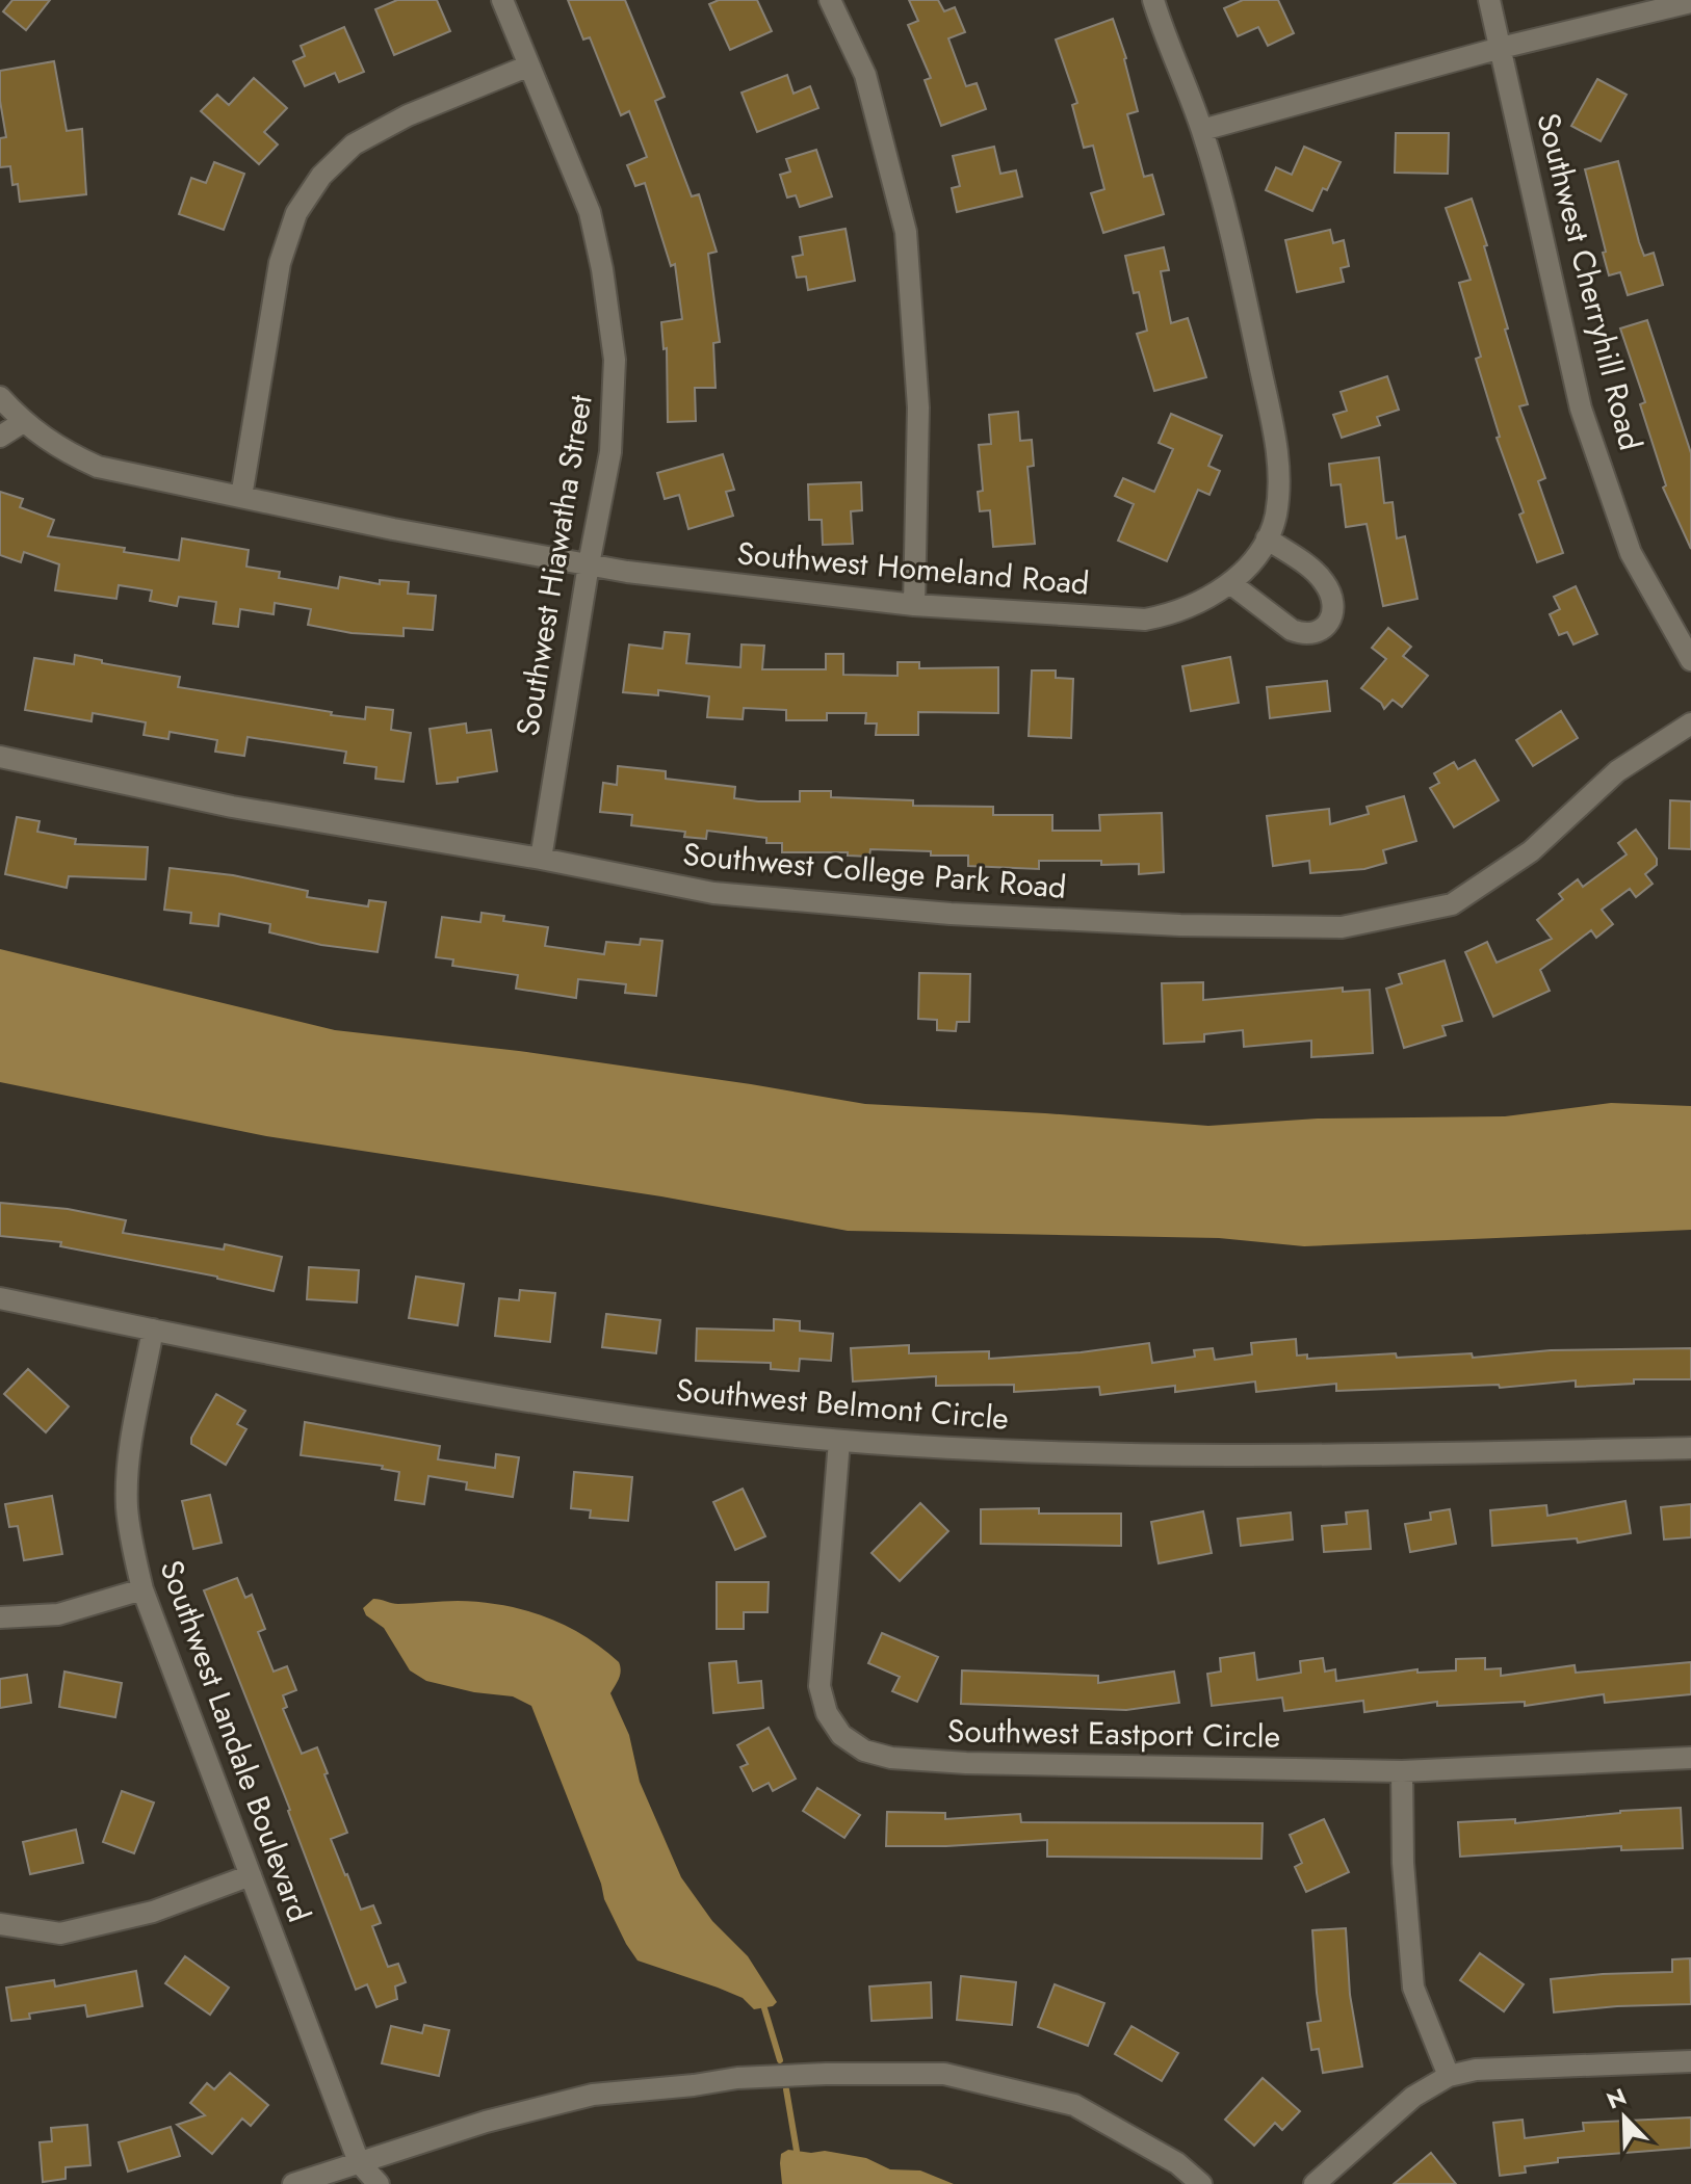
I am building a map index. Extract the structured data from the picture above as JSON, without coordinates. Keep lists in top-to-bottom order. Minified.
{"streets":{"street":["Southwest Cherryhill Road","Southwest Hiawatha Street","Southwest Homeland Road","Southwest College Park Road","Southwest Belmont Circle","Southwest Eastport Circle","Southwest Landale Boulevard"]},"crossings":[["Southwest Hiawatha Street","Southwest Homeland Road"],["Southwest Hiawatha Street","Southwest College Park Road"],["Southwest Belmont Circle","Southwest Eastport Circle"],["Southwest Belmont Circle","Southwest Landale Boulevard"]],"north":"top left"}
